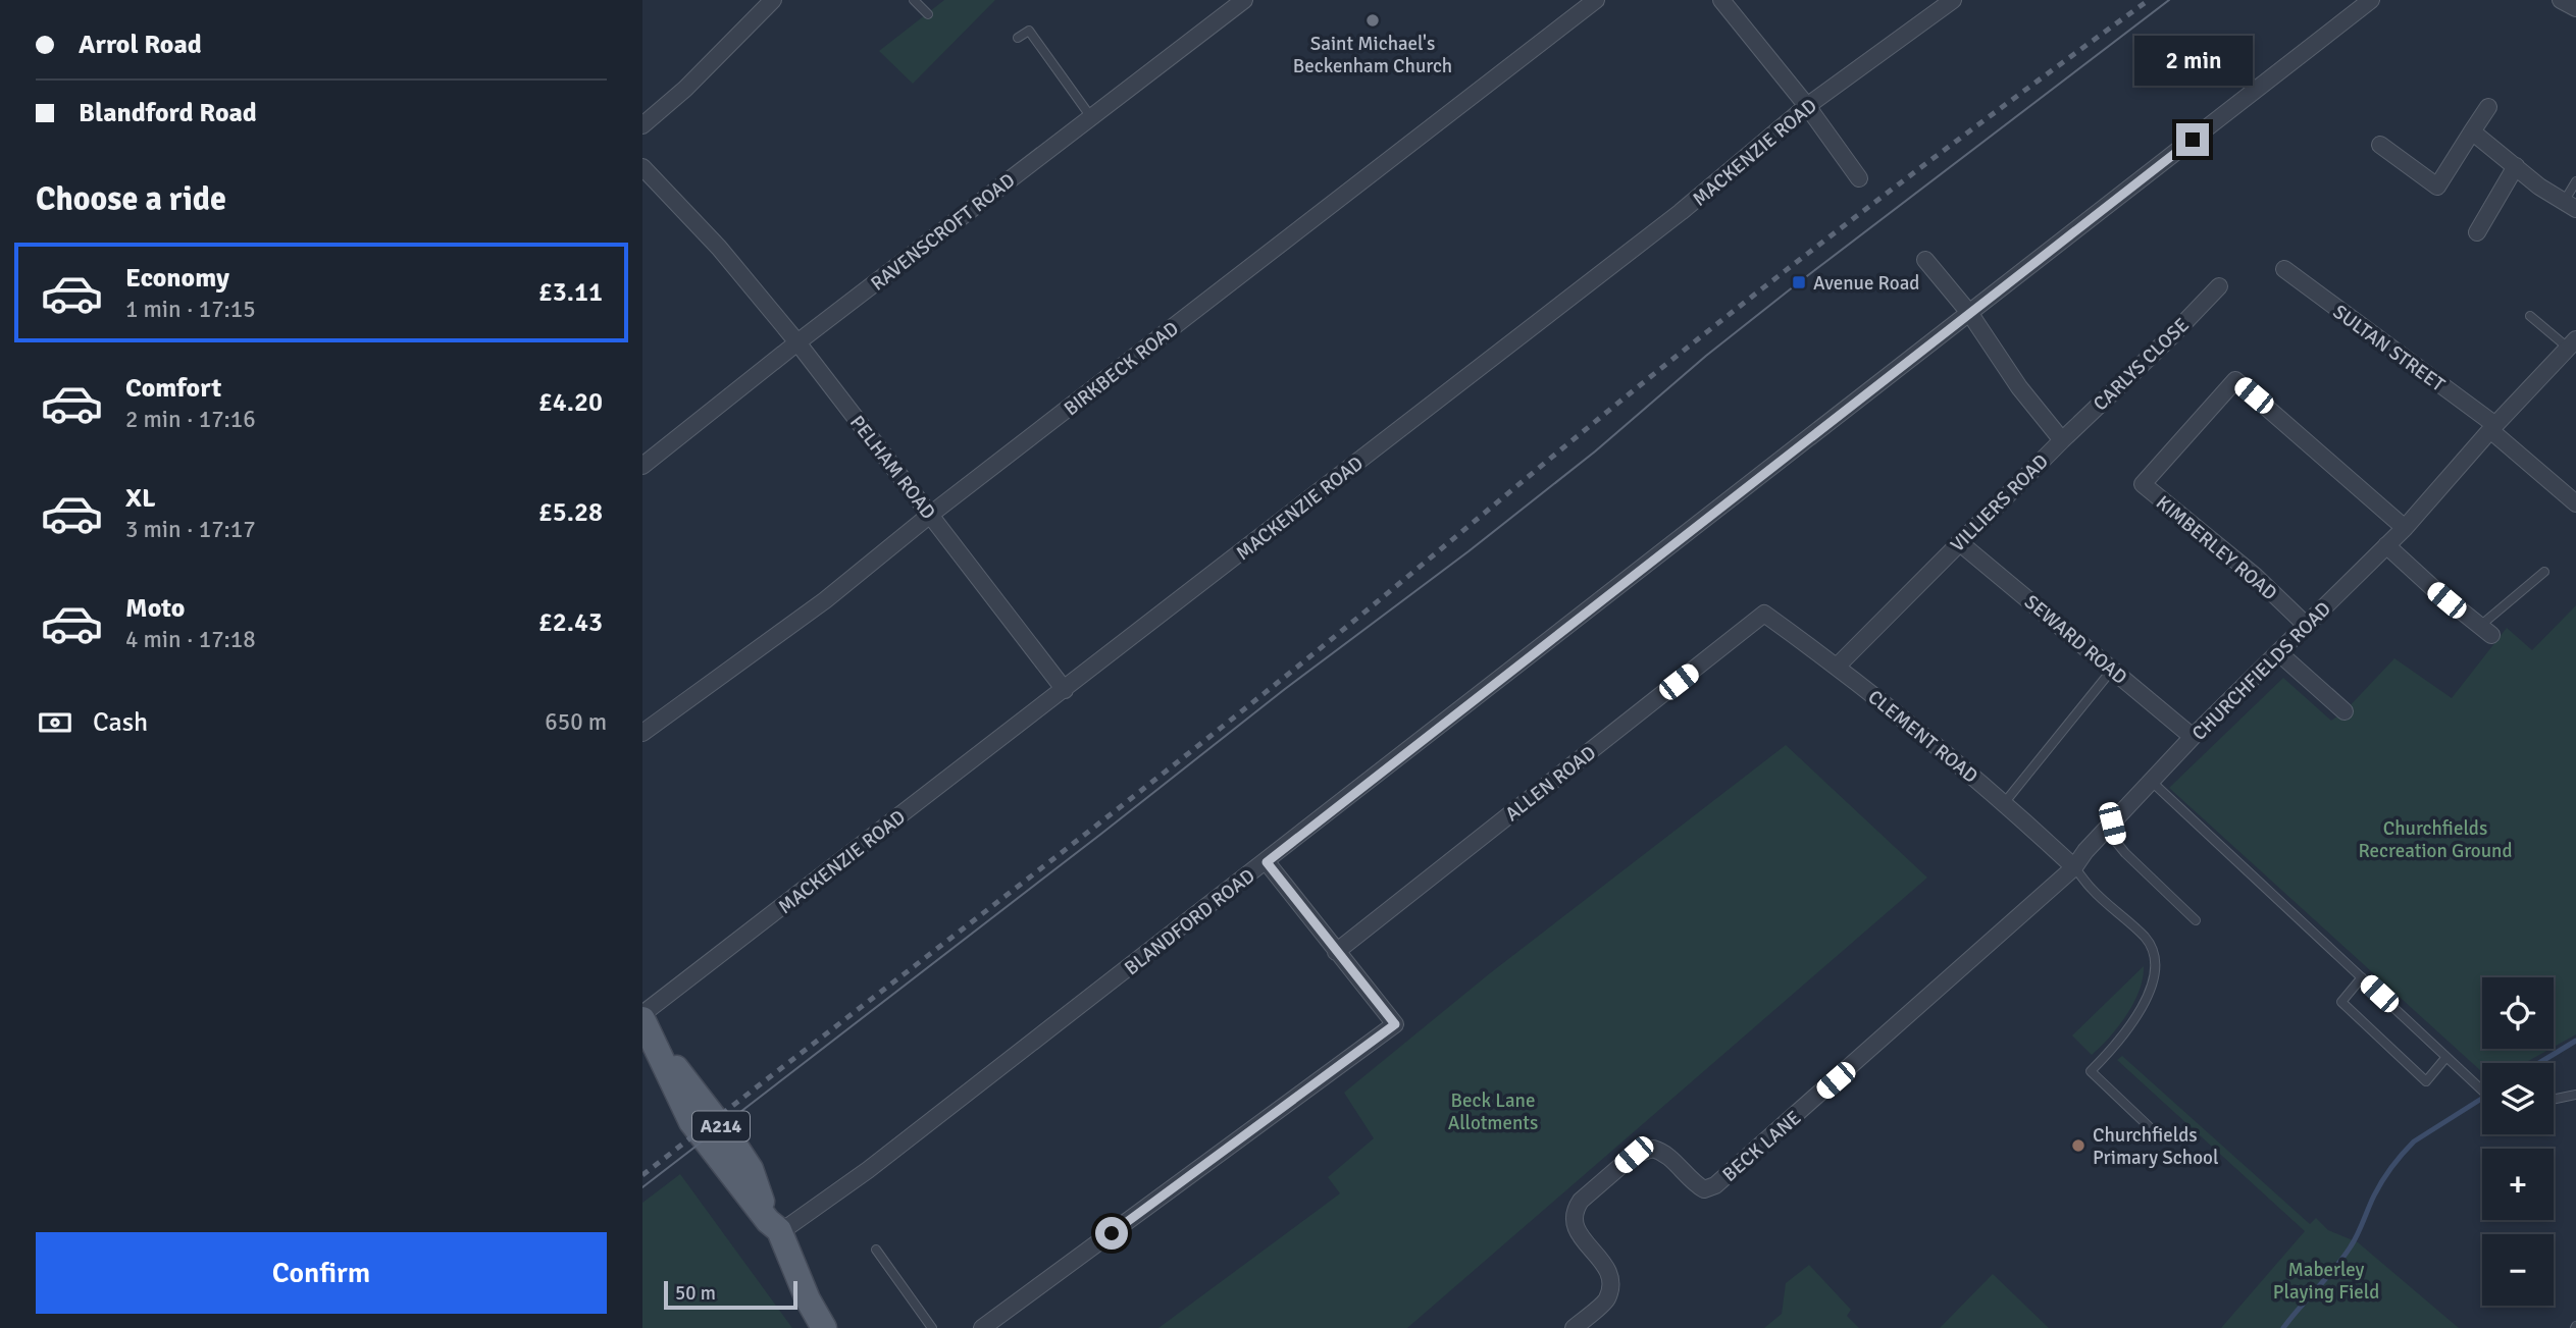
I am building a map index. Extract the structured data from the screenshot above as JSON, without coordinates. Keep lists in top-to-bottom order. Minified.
{"streets":{"main road":["A214"],"street":["MACKENZIE ROAD","RAVENSCROFT ROAD","SULTAN STREET","CARLYS CLOSE","BIRKBECK ROAD","PELHAM ROAD","VILLIERS ROAD","KIMBERLEY ROAD","SEWARD ROAD","CHURCHFIELDS ROAD","CLEMENT ROAD","ALLEN ROAD","BLANDFORD ROAD","BECK LANE"]},"crossings":[["MACKENZIE ROAD","PELHAM ROAD"],["MACKENZIE ROAD","A214"],["RAVENSCROFT ROAD","PELHAM ROAD"],["SULTAN STREET","CHURCHFIELDS ROAD"],["CARLYS CLOSE","VILLIERS ROAD"],["BIRKBECK ROAD","PELHAM ROAD"],["VILLIERS ROAD","SEWARD ROAD"],["VILLIERS ROAD","CLEMENT ROAD"],["VILLIERS ROAD","BLANDFORD ROAD"],["KIMBERLEY ROAD","CHURCHFIELDS ROAD"],["SEWARD ROAD","CHURCHFIELDS ROAD"],["CHURCHFIELDS ROAD","CLEMENT ROAD"],["CHURCHFIELDS ROAD","BECK LANE"],["CLEMENT ROAD","ALLEN ROAD"],["BLANDFORD ROAD","A214"]],"parks":["Churchfields Recreation Ground","Beck Lane Allotments","Maberley Playing Field"],"places":{"other":["Saint Michael's Beckenham Church","Churchfields Primary School"],"transit":["Avenue Road"]},"scale_bar":"50 m","page":{"banner":["Arrol Road","Blandford Road"],"bubble":"2 min","heading":"Choose a ride","list":[{"name":"Economy","note":"1 min · 17:15","value":"£3.11"},{"name":"Comfort","note":"2 min · 17:16","value":"£4.20"},{"name":"XL","note":"3 min · 17:17","value":"£5.28"},{"name":"Moto","note":"4 min · 17:18","value":"£2.43"}],"pay":["Cash","650 m"],"map_buttons":["+","−"],"buttons":"Confirm","scale":"50 m"}}
